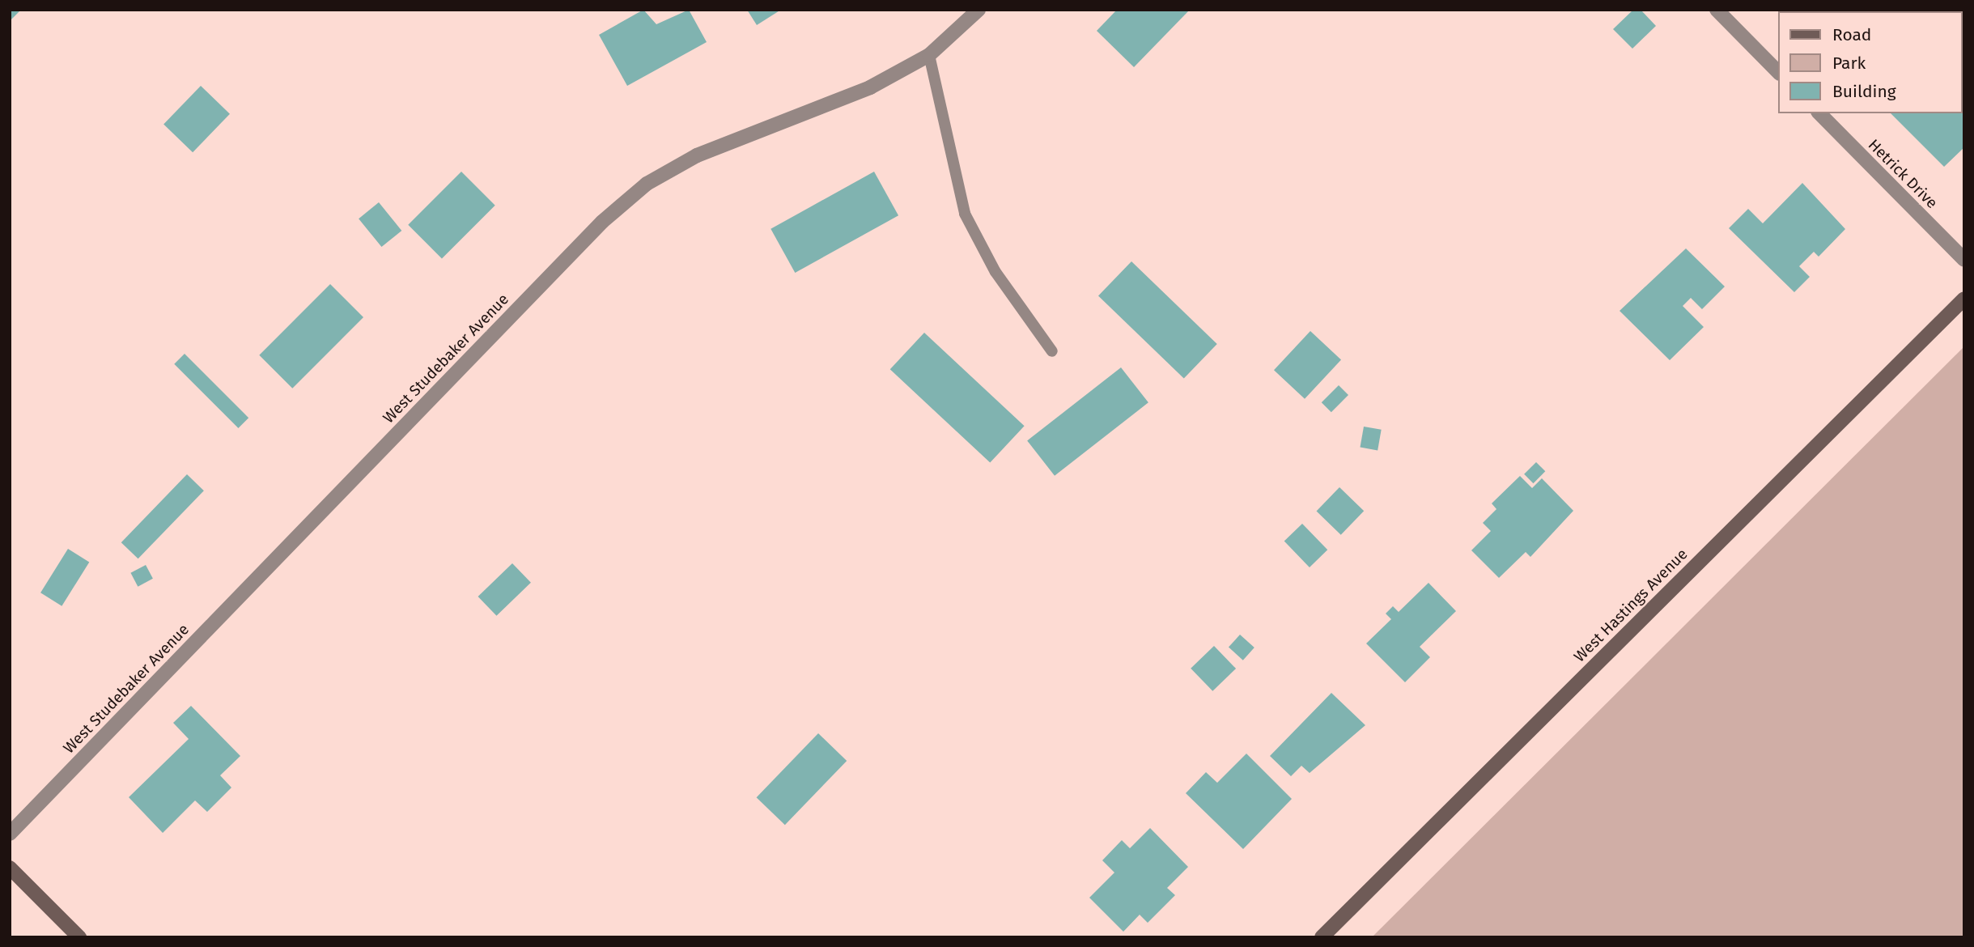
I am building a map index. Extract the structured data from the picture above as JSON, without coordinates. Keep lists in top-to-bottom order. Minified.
{"streets":{"main road":["West Hastings Avenue"],"street":["Hetrick Drive","West Studebaker Avenue"]},"legend":["Road","Park","Building"]}
